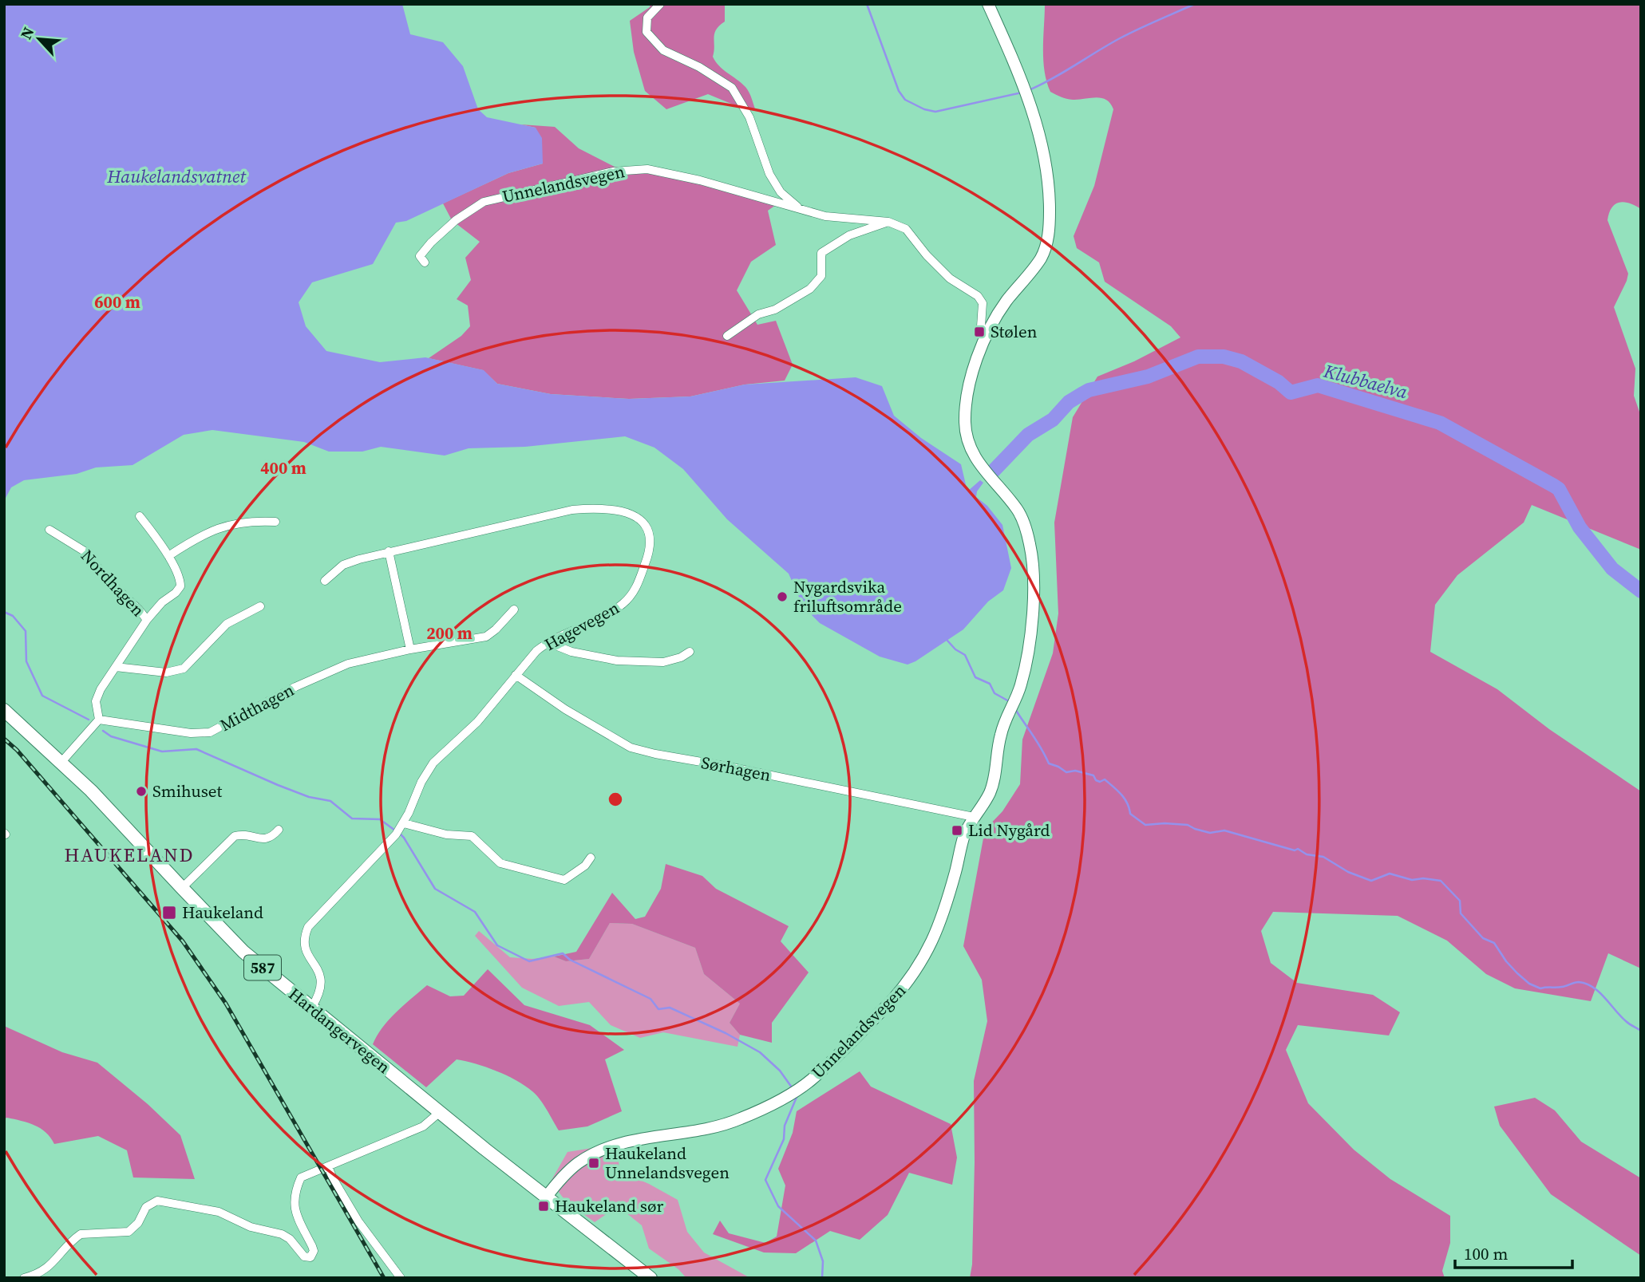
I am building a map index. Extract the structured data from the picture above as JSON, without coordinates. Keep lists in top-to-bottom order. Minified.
{"streets":{"main road":["Unnelandsvegen","587","Hardangervegen"],"street":["Nordhagen","Hagevegen","Midthagen","Sørhagen"]},"crossings":[["Unnelandsvegen","Sørhagen"],["Unnelandsvegen","Hardangervegen"],["Nordhagen","Midthagen"],["Hagevegen","Sørhagen"],["Hagevegen","Hardangervegen"]],"districts":["HAUKELAND"],"water":["Haukelandsvatnet","Klubbaelva"],"places":{"transit":["Stølen","Lid Nygård","Haukeland","Haukeland Unnelandsvegen","Haukeland sør"],"other":["Nygardsvika friluftsområde","Smihuset"]},"scale_bar":"100 m","north":"top left","rings":["600 m","400 m","200 m"]}
